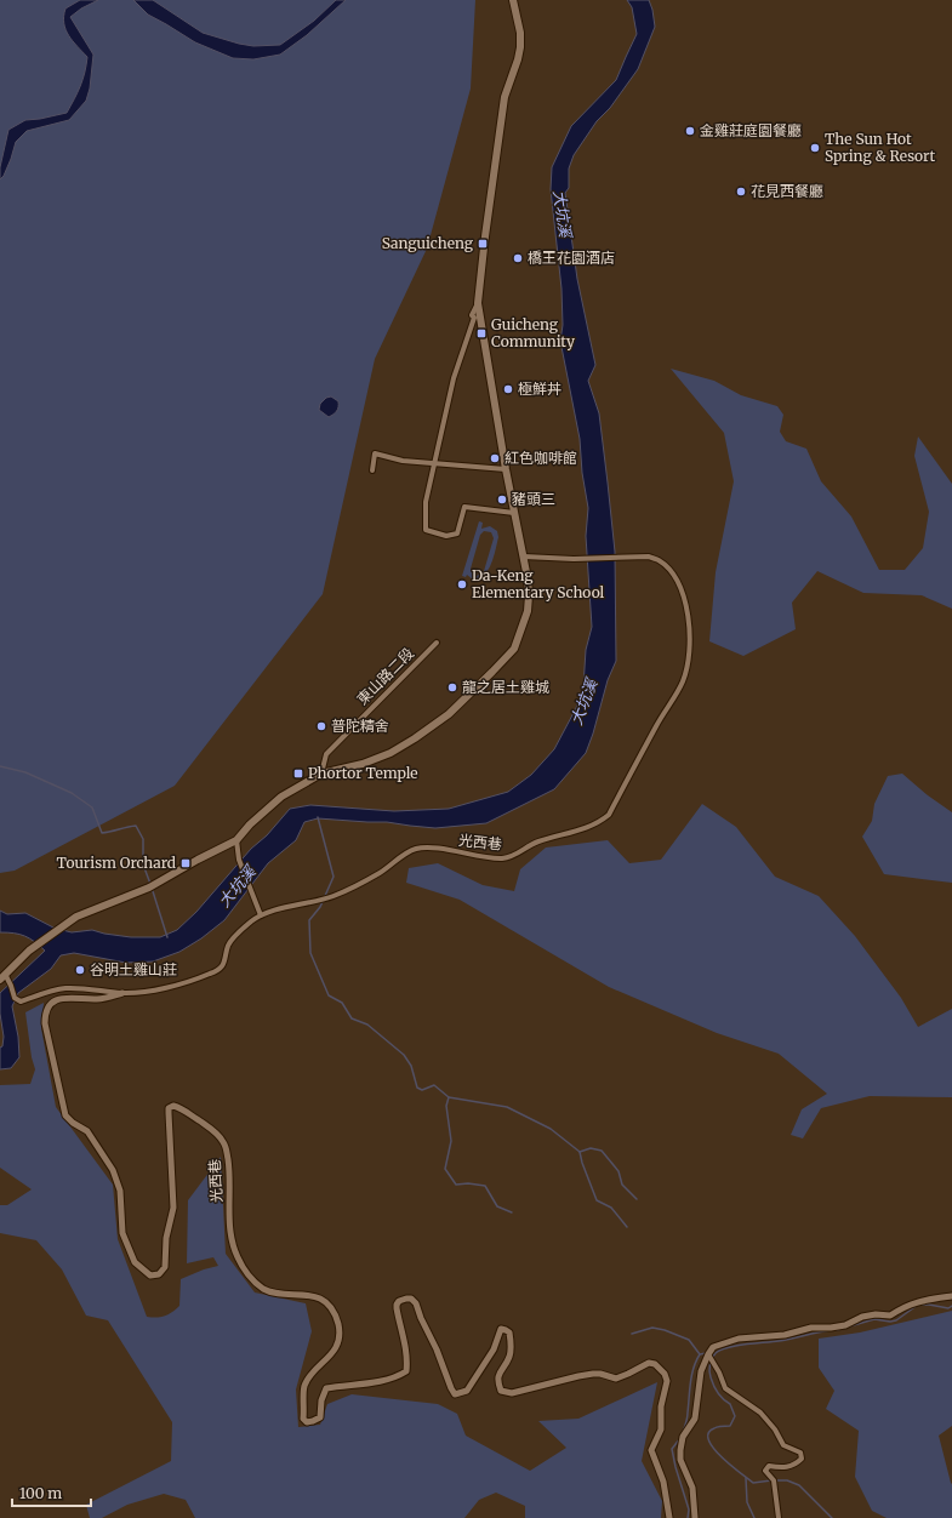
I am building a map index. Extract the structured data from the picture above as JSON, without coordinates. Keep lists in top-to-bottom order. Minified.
{"streets":{"street":["東山路二段","光西巷"]},"water":["大坑溪"],"places":{"other":["金雞莊庭園餐廳","The Sun Hot Spring & Resort","花見西餐廳","橋王花園酒店","極鮮丼","紅色咖啡館","豬頭三","Da-Keng Elementary School","龍之居土雞城","普陀精舍","谷明土雞山莊"],"transit":["Sanguicheng","Guicheng Community","Phortor Temple","Tourism Orchard"]},"scale_bar":"100 m"}
